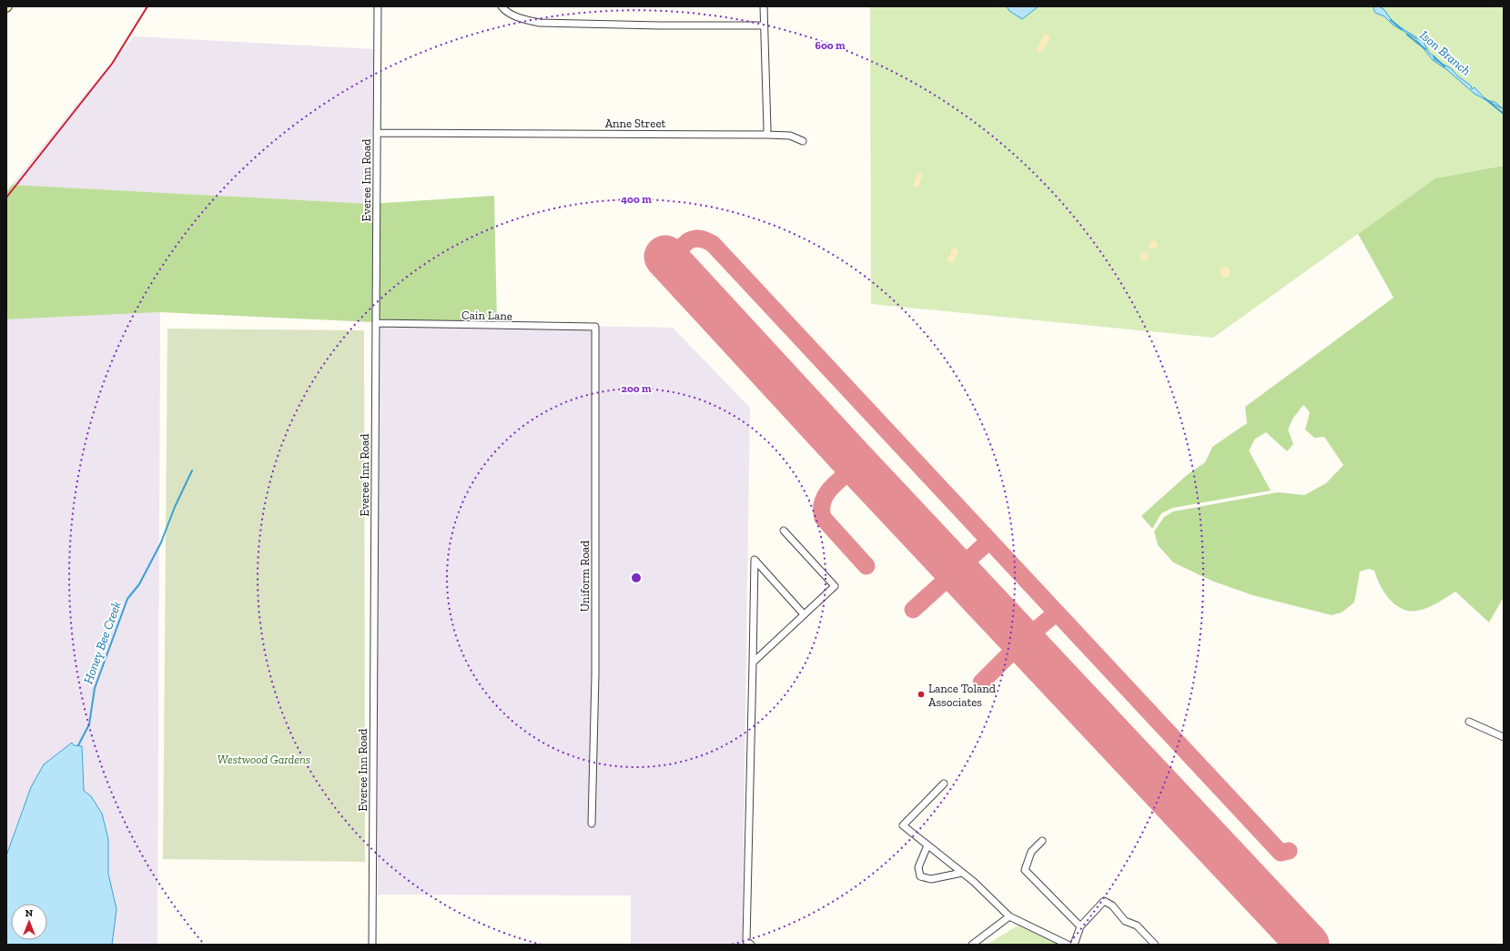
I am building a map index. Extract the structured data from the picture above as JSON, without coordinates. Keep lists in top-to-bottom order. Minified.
{"streets":{"street":["Anne Street","Everee Inn Road","Cain Lane","Uniform Road"]},"crossings":[["Anne Street","Everee Inn Road"],["Everee Inn Road","Cain Lane"],["Cain Lane","Uniform Road"]],"water":["Ison Branch","Honey Bee Creek"],"parks":["Westwood Gardens"],"places":["Lance Toland Associates"],"north":"top","rings":["600 m","400 m","200 m"]}
